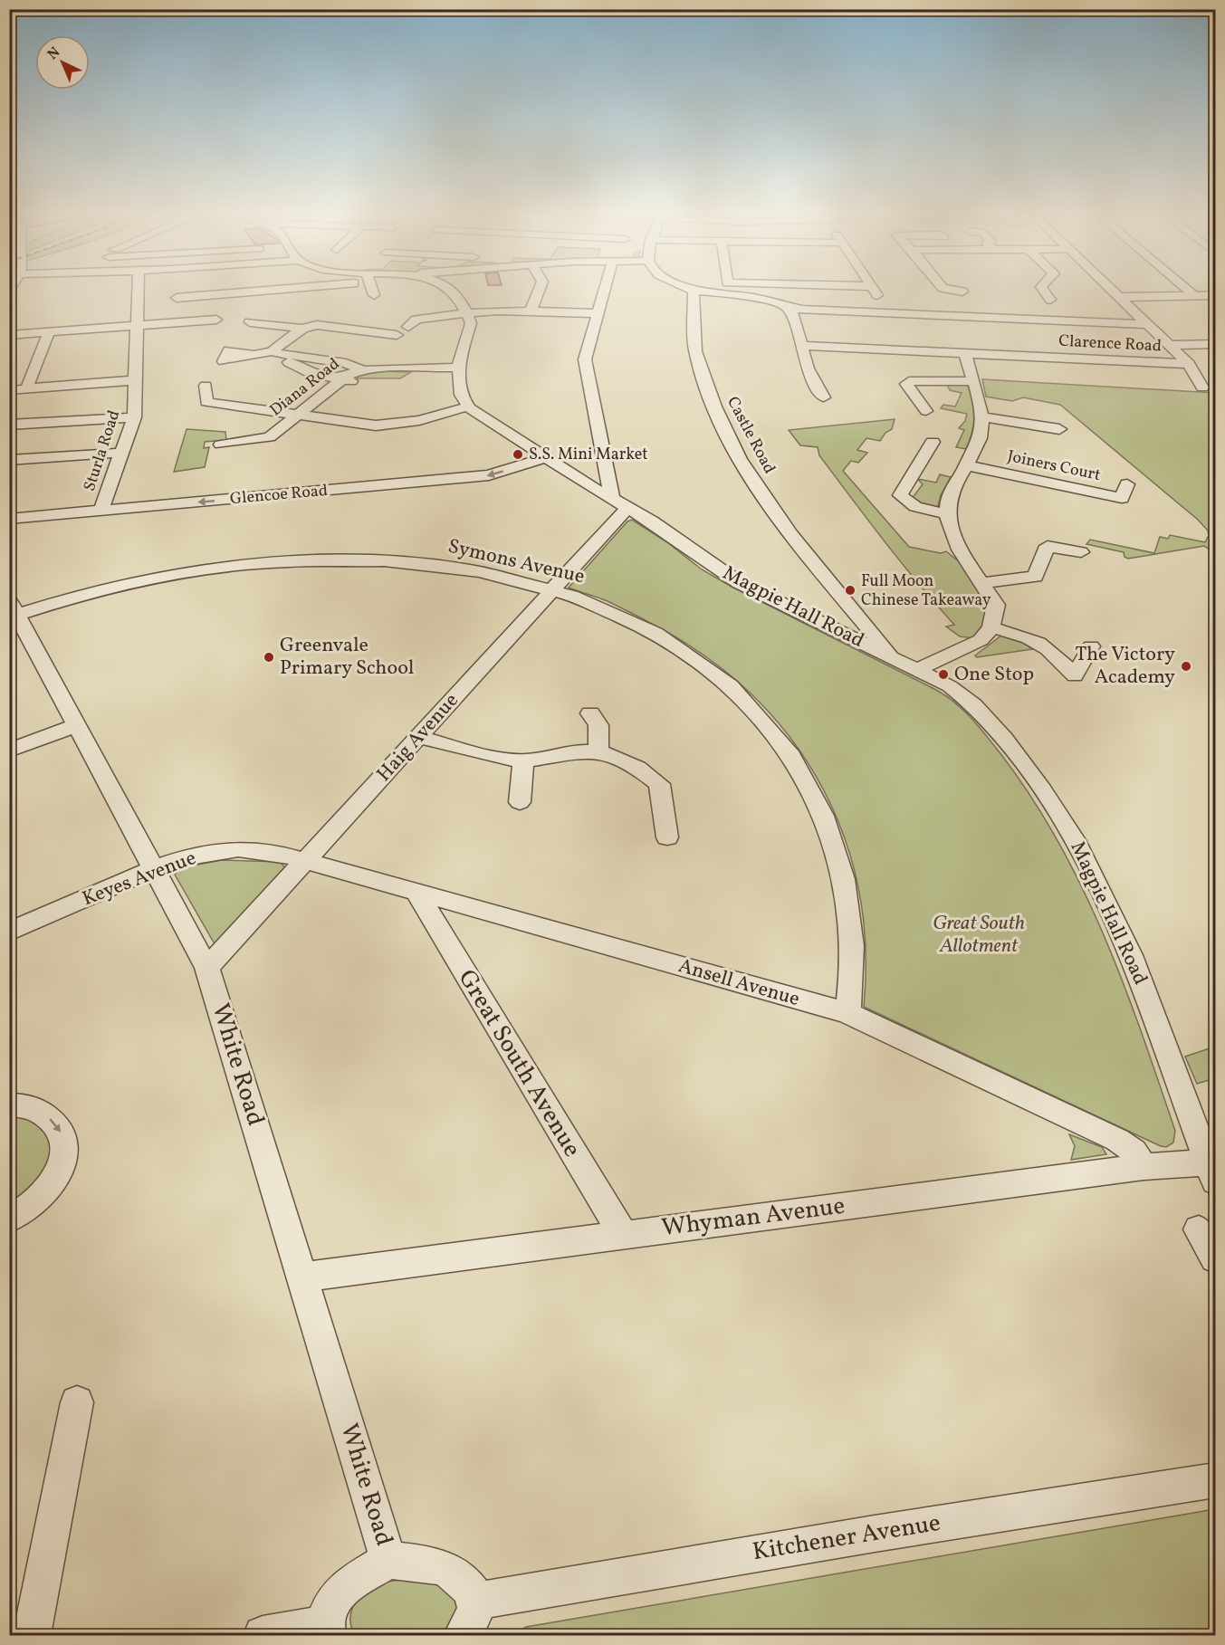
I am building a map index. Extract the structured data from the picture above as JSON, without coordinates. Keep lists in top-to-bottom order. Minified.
{"streets":{"street":["Clarence Road","Diana Road","Castle Road","Sturla Road","Joiners Court","Glencoe Road","Symons Avenue","Magpie Hall Road","Haig Avenue","Keyes Avenue","Ansell Avenue","Great South Avenue","White Road","Whyman Avenue","Kitchener Avenue"]},"crossings":[["Castle Road","Magpie Hall Road"],["Sturla Road","Glencoe Road"],["Glencoe Road","Magpie Hall Road"],["Symons Avenue","Haig Avenue"],["Symons Avenue","Ansell Avenue"],["Symons Avenue","White Road"],["Magpie Hall Road","Haig Avenue"],["Magpie Hall Road","Whyman Avenue"],["Haig Avenue","Keyes Avenue"],["Haig Avenue","Ansell Avenue"],["Haig Avenue","White Road"],["Keyes Avenue","Ansell Avenue"],["Keyes Avenue","White Road"],["Ansell Avenue","Great South Avenue"],["Ansell Avenue","Whyman Avenue"],["Great South Avenue","Whyman Avenue"],["White Road","Whyman Avenue"]],"parks":["Great South Allotment"],"places":["S.S. Mini Market","Full Moon Chinese Takeaway","Greenvale Primary School","The Victory Academy","One Stop"],"north":"top left"}
